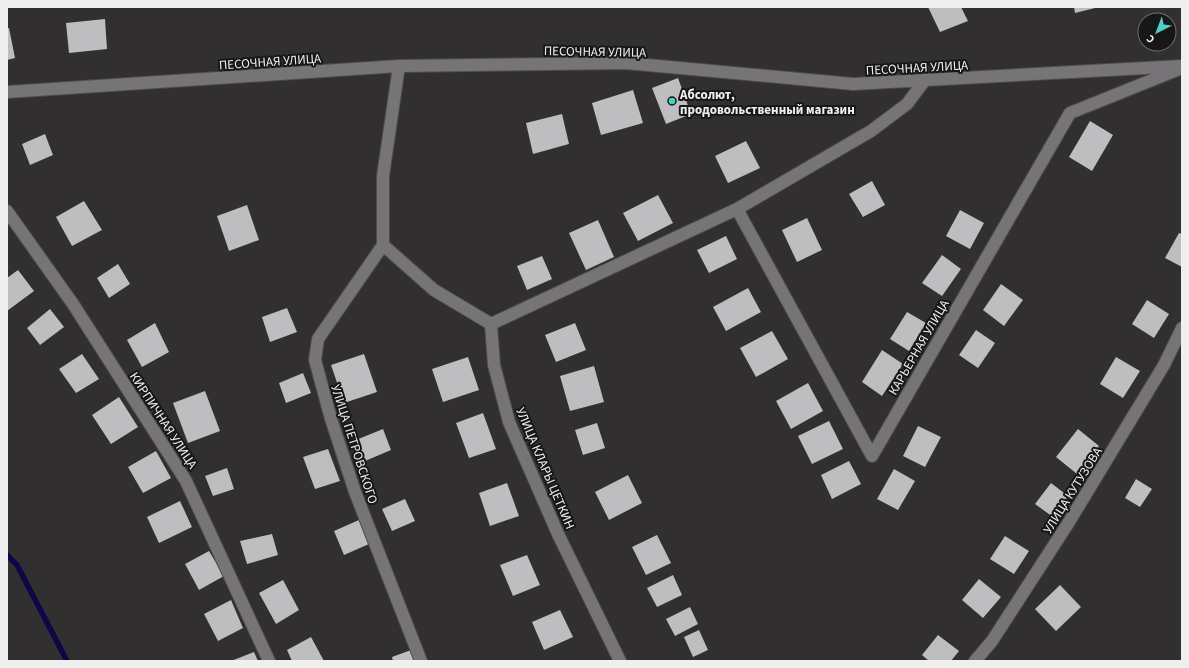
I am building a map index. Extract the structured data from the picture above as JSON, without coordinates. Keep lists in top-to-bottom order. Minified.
{"streets":{"street":["ПЕСОЧНАЯ УЛИЦА","КАРЬЕРНАЯ УЛИЦА","КИРПИЧНАЯ УЛИЦА","УЛИЦА ПЕТРОВСКОГО","УЛИЦА КЛАРЫ ЦЕТКИН","УЛИЦА КУТУЗОВА"]},"crossings":[["ПЕСОЧНАЯ УЛИЦА","КАРЬЕРНАЯ УЛИЦА"]],"places":["Абсолют, продовольственный магазин"],"north":"bottom left"}
